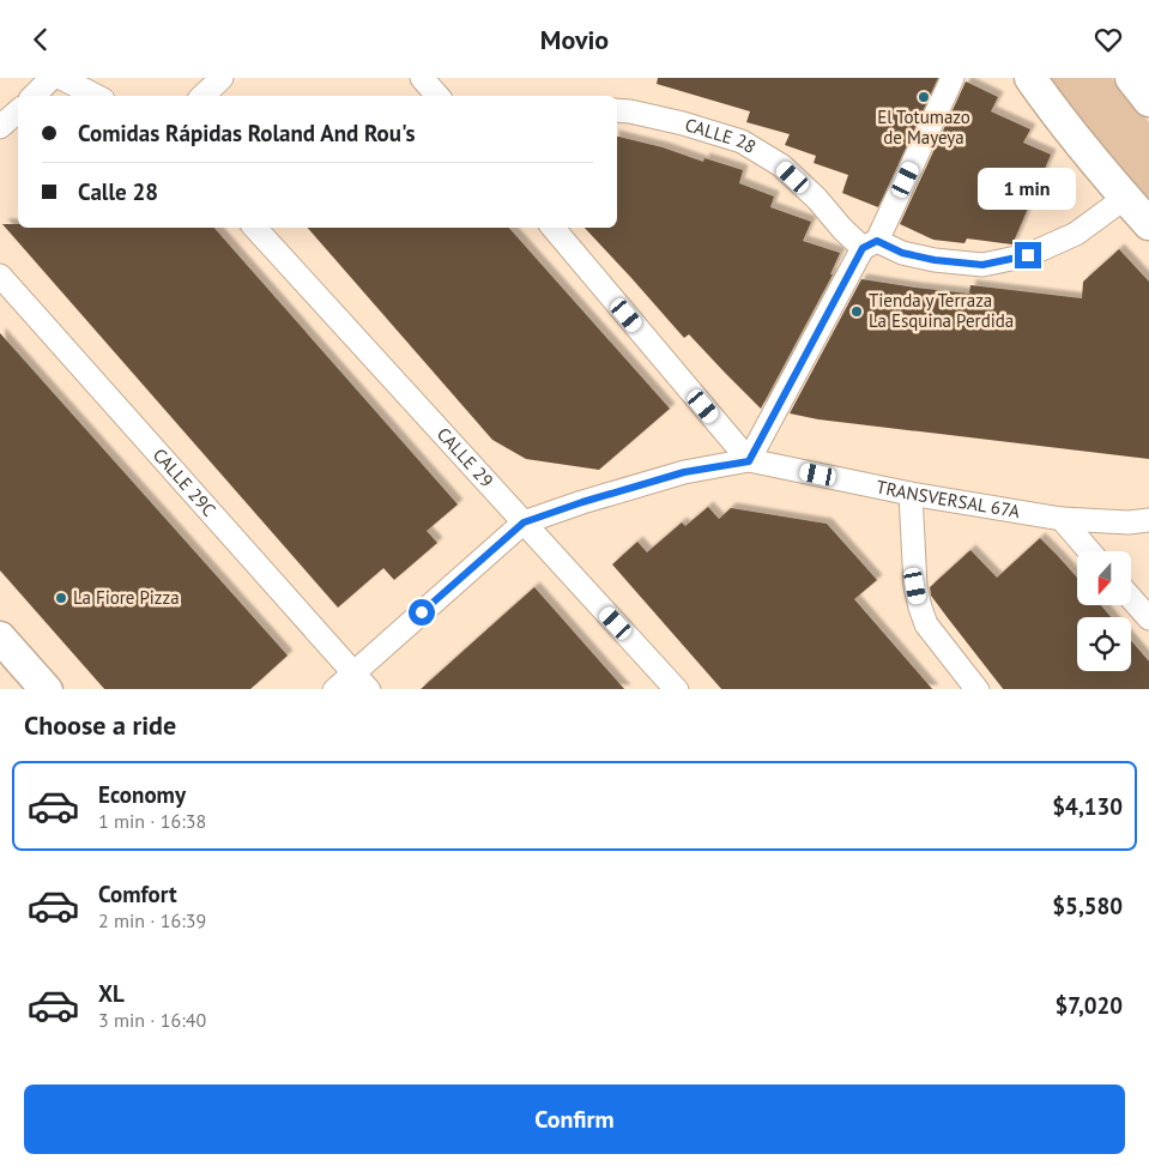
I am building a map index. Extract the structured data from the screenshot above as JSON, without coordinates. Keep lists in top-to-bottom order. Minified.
{"streets":{"street":["CALLE 28","CALLE 29","CALLE 29C","TRANSVERSAL 67A"]},"places":["El Totumazo de Mayeya","Tienda y Terraza La Esquina Perdida","La Fiore Pizza"],"north":"bottom","page":{"header":"Movio","banner":["Comidas Rápidas Roland And Rou's","Calle 28"],"bubble":"1 min","heading":"Choose a ride","list":[{"name":"Economy","note":"1 min · 16:38","value":"$4,130"},{"name":"Comfort","note":"2 min · 16:39","value":"$5,580"},{"name":"XL","note":"3 min · 16:40","value":"$7,020"}],"buttons":"Confirm"}}
